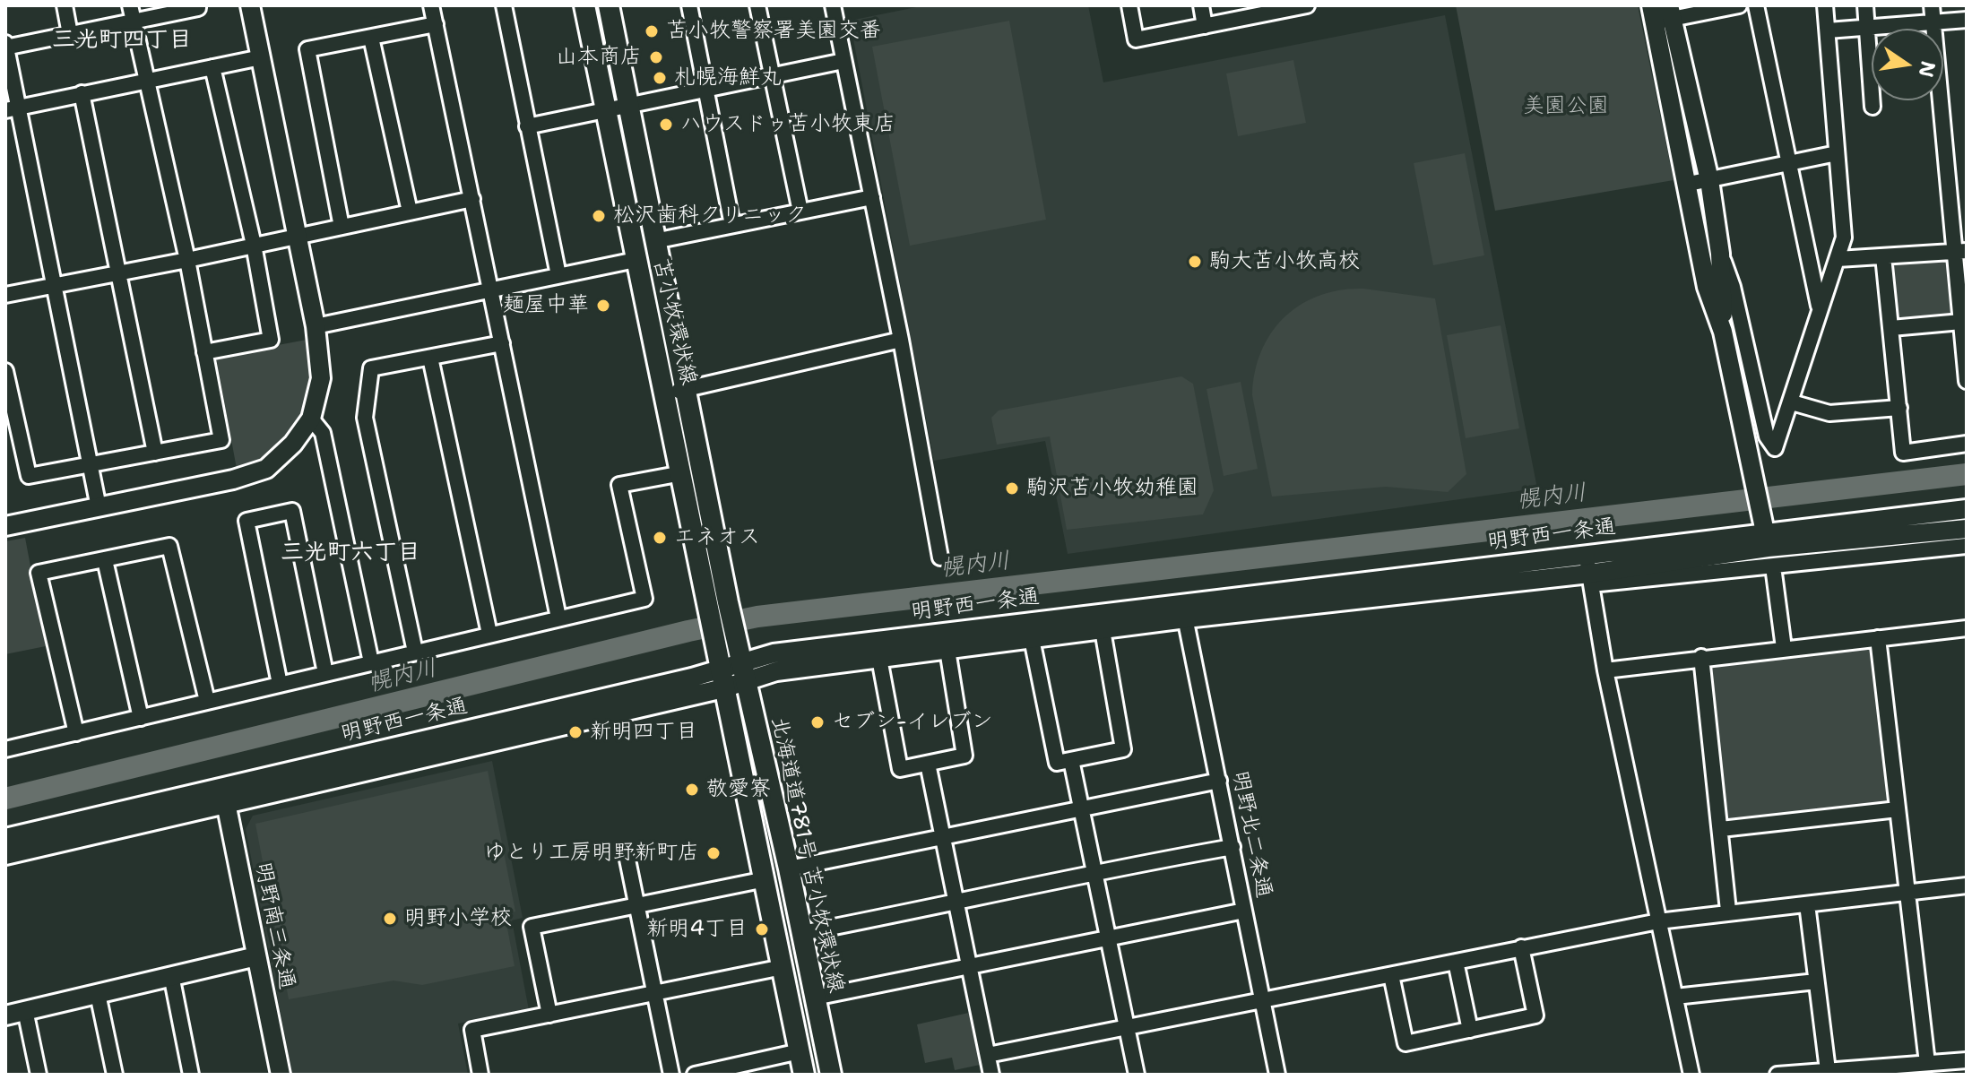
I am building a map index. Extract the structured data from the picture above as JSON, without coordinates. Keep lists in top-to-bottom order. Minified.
{"streets":{"main road":["苫小牧環状線","北海道道781号 苫小牧環状線"],"street":["明野西一条通","明野北二条通","明野南三条通"]},"crossings":[["苫小牧環状線","明野西一条通"],["苫小牧環状線","北海道道781号 苫小牧環状線"],["明野西一条通","明野北二条通"],["明野西一条通","北海道道781号 苫小牧環状線"],["明野西一条通","明野南三条通"]],"districts":["三光町四丁目","三光町六丁目"],"water":["幌内川"],"parks":["美園公園"],"places":["苫小牧警察署美園交番","山本商店","札幌海鮮丸","ハウスドゥ苫小牧東店","松沢歯科クリニック","駒大苫小牧高校","麺屋中華","駒沢苫小牧幼稚園","エネオス","セブン-イレブン","新明四丁目","敬愛寮","ゆとり工房明野新町店","明野小学校","新明4丁目"],"north":"right"}
